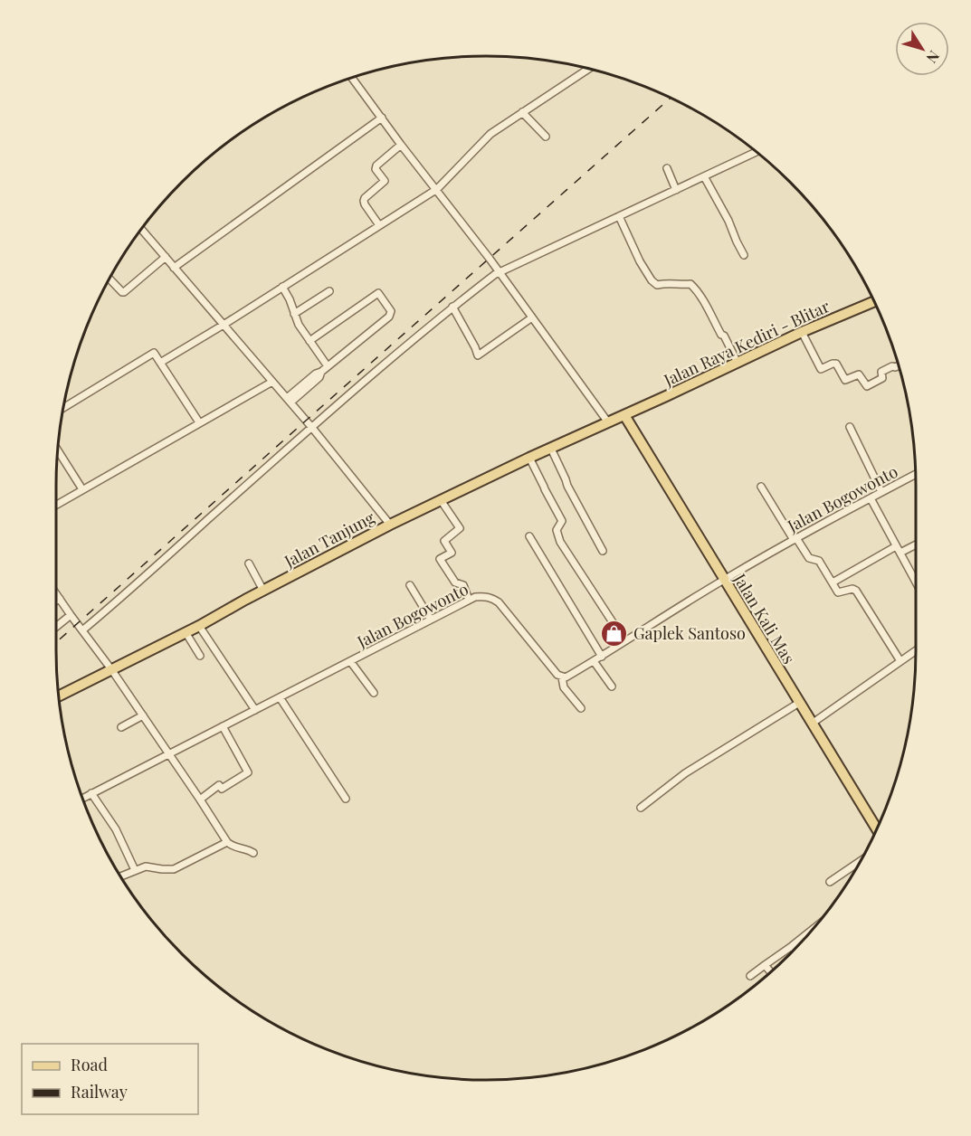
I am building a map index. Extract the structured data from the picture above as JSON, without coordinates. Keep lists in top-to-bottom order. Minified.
{"streets":{"main road":["Jalan Raya Kediri - Blitar","Jalan Tanjung","Jalan Kali Mas"],"street":["Jalan Bogowonto"]},"crossings":[["Jalan Raya Kediri - Blitar","Jalan Tanjung"],["Jalan Raya Kediri - Blitar","Jalan Kali Mas"],["Jalan Bogowonto","Jalan Kali Mas"],["Jalan Tanjung","Jalan Kali Mas"]],"places":{"shop":["Gaplek Santoso"]},"legend":["Road","Railway"],"north":"bottom right"}
